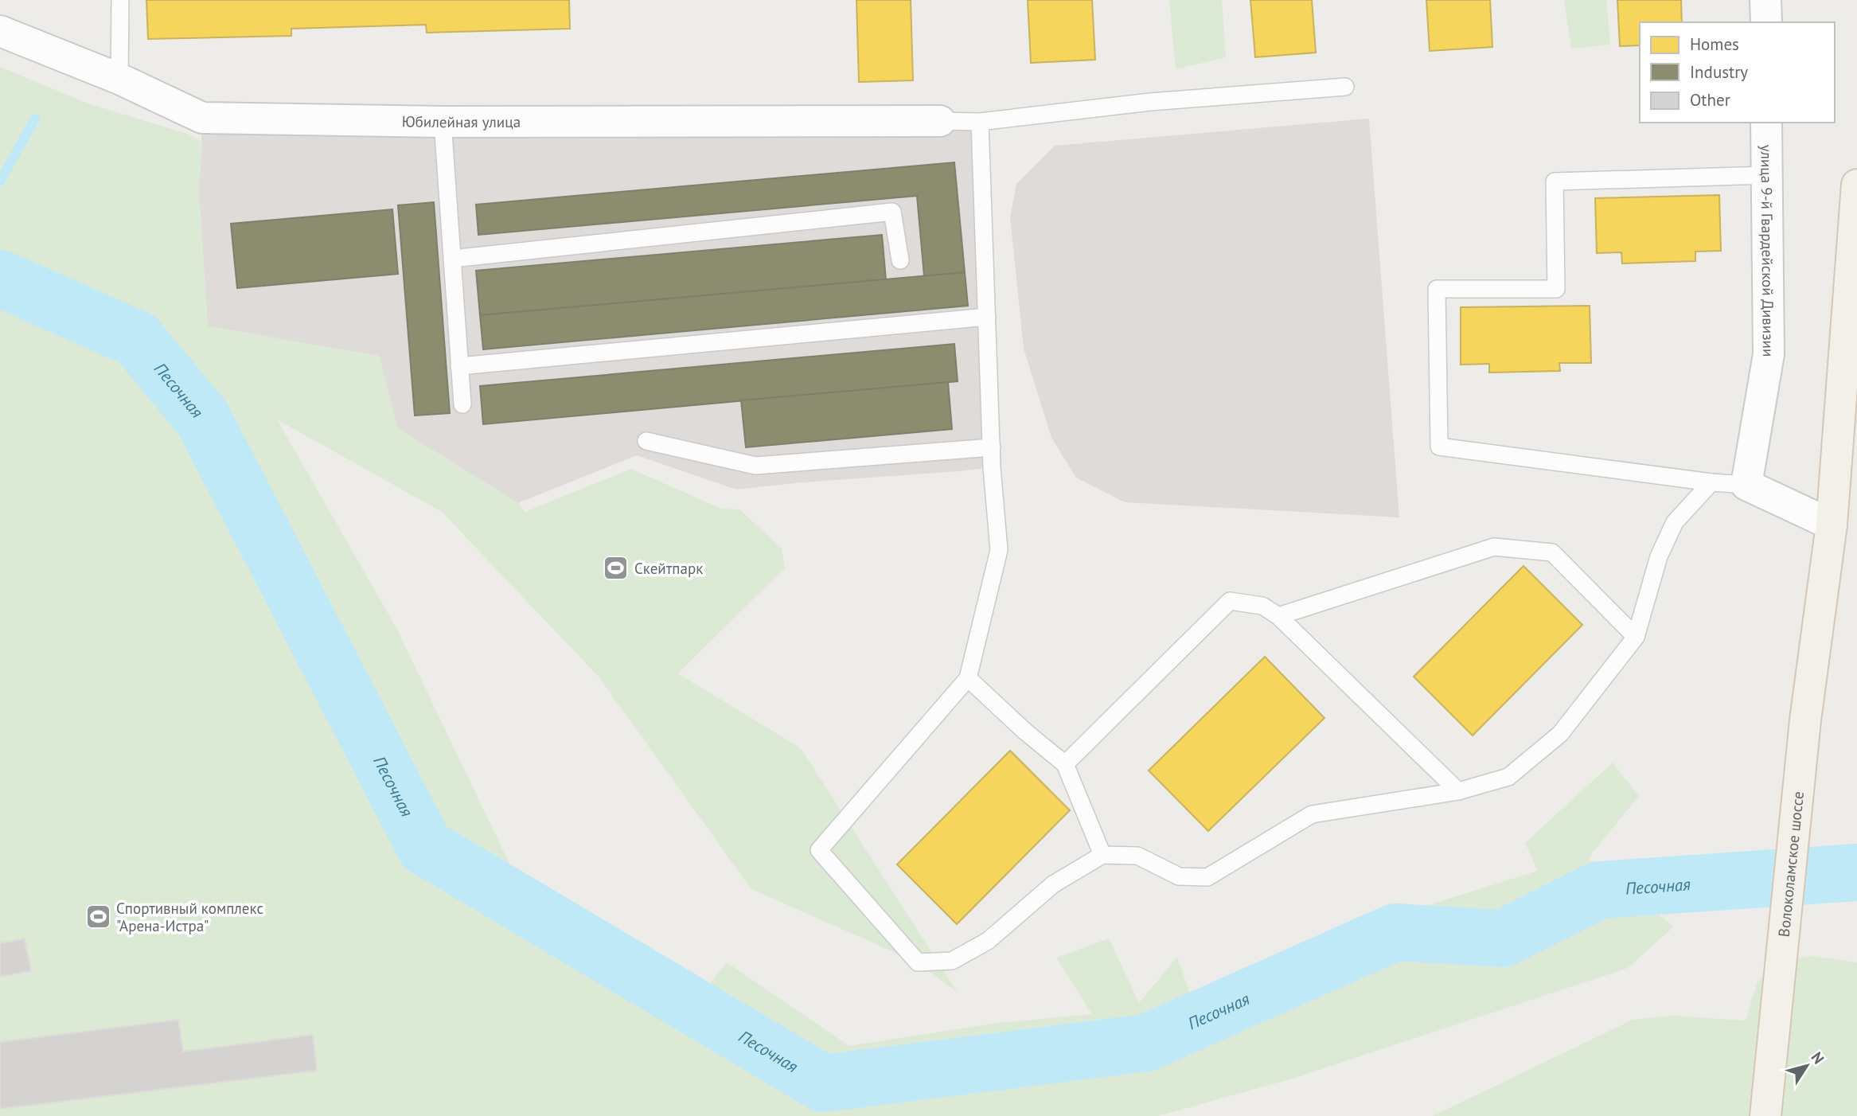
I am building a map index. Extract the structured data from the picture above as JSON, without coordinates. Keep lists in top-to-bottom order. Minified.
{"streets":{"main road":["Волоколамское шоссе"],"street":["Юбилейная улица","улица 9-й Гвардейской Дивизии"]},"water":["Песочная"],"places":{"sports":["Скейтпарк","Спортивный комплекс \"Арена-Истра\""]},"legend":["Homes","Industry","Other"],"north":"top right"}
